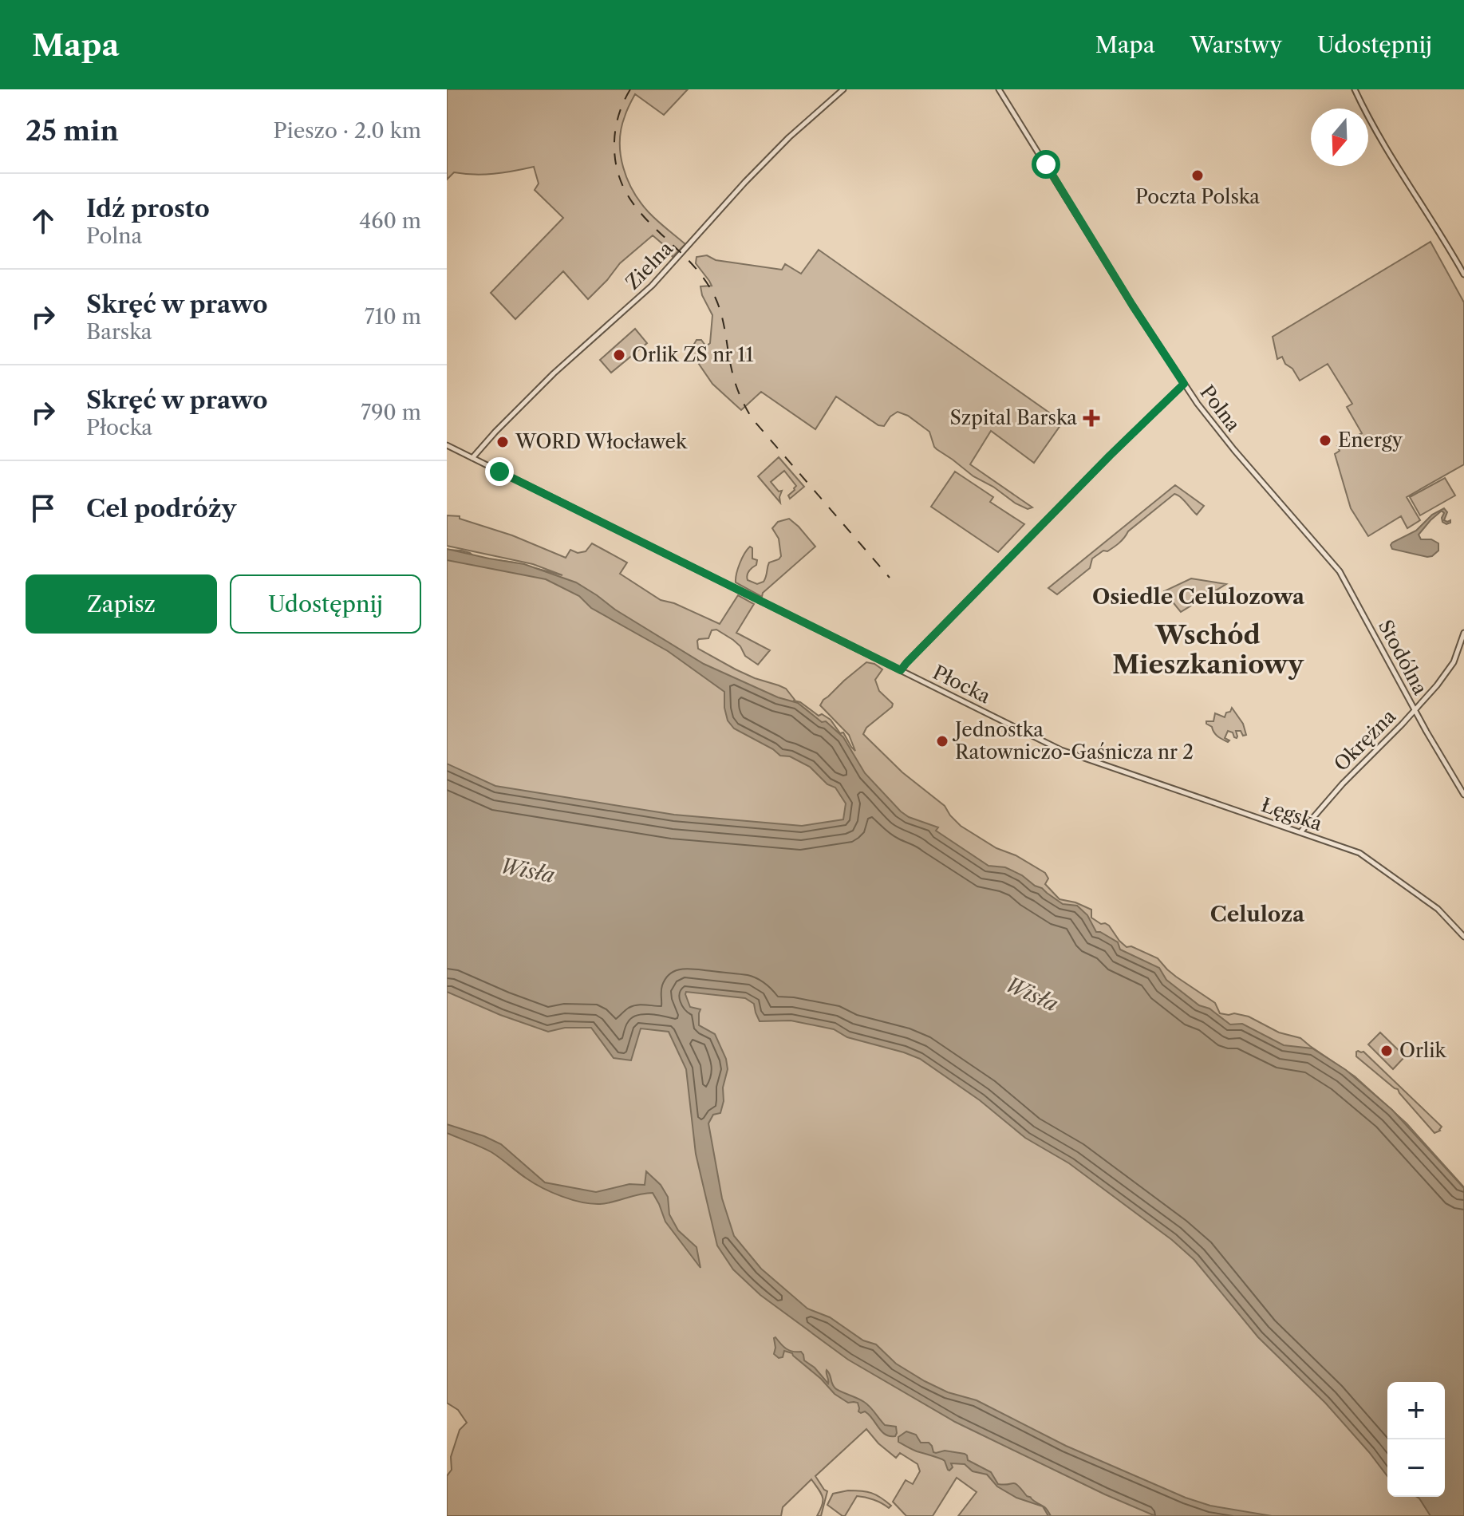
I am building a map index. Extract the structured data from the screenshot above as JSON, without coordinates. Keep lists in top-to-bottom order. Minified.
{"streets":{"street":["Zielna","Polna","Stodólna","Płocka","Okrężna","Łęgska"]},"crossings":[["Zielna","Płocka"],["Polna","Stodólna"],["Stodólna","Okrężna"],["Płocka","Łęgska"],["Okrężna","Łęgska"]],"districts":["Osiedle Celulozowa","Wschód Mieszkaniowy","Celuloza"],"water":["Wisła"],"places":{"other":["Poczta Polska","Orlik ZS nr 11","Energy","WORD Włocławek","Jednostka Ratowniczo-Gaśnicza nr 2","Orlik"],"health":["Szpital Barska"]},"north":"bottom","page":{"header":"Mapa","nav":["Mapa","Warstwy","Udostępnij"],"heading":["25 min","Pieszo · 2.0 km"],"list":[["Idź prosto","Polna","460 m"],["Skręć w prawo","Barska","710 m"],["Skręć w prawo","Płocka","790 m"],"Cel podróży"],"buttons":["Zapisz","Udostępnij"],"map_buttons":["+","−"]}}
